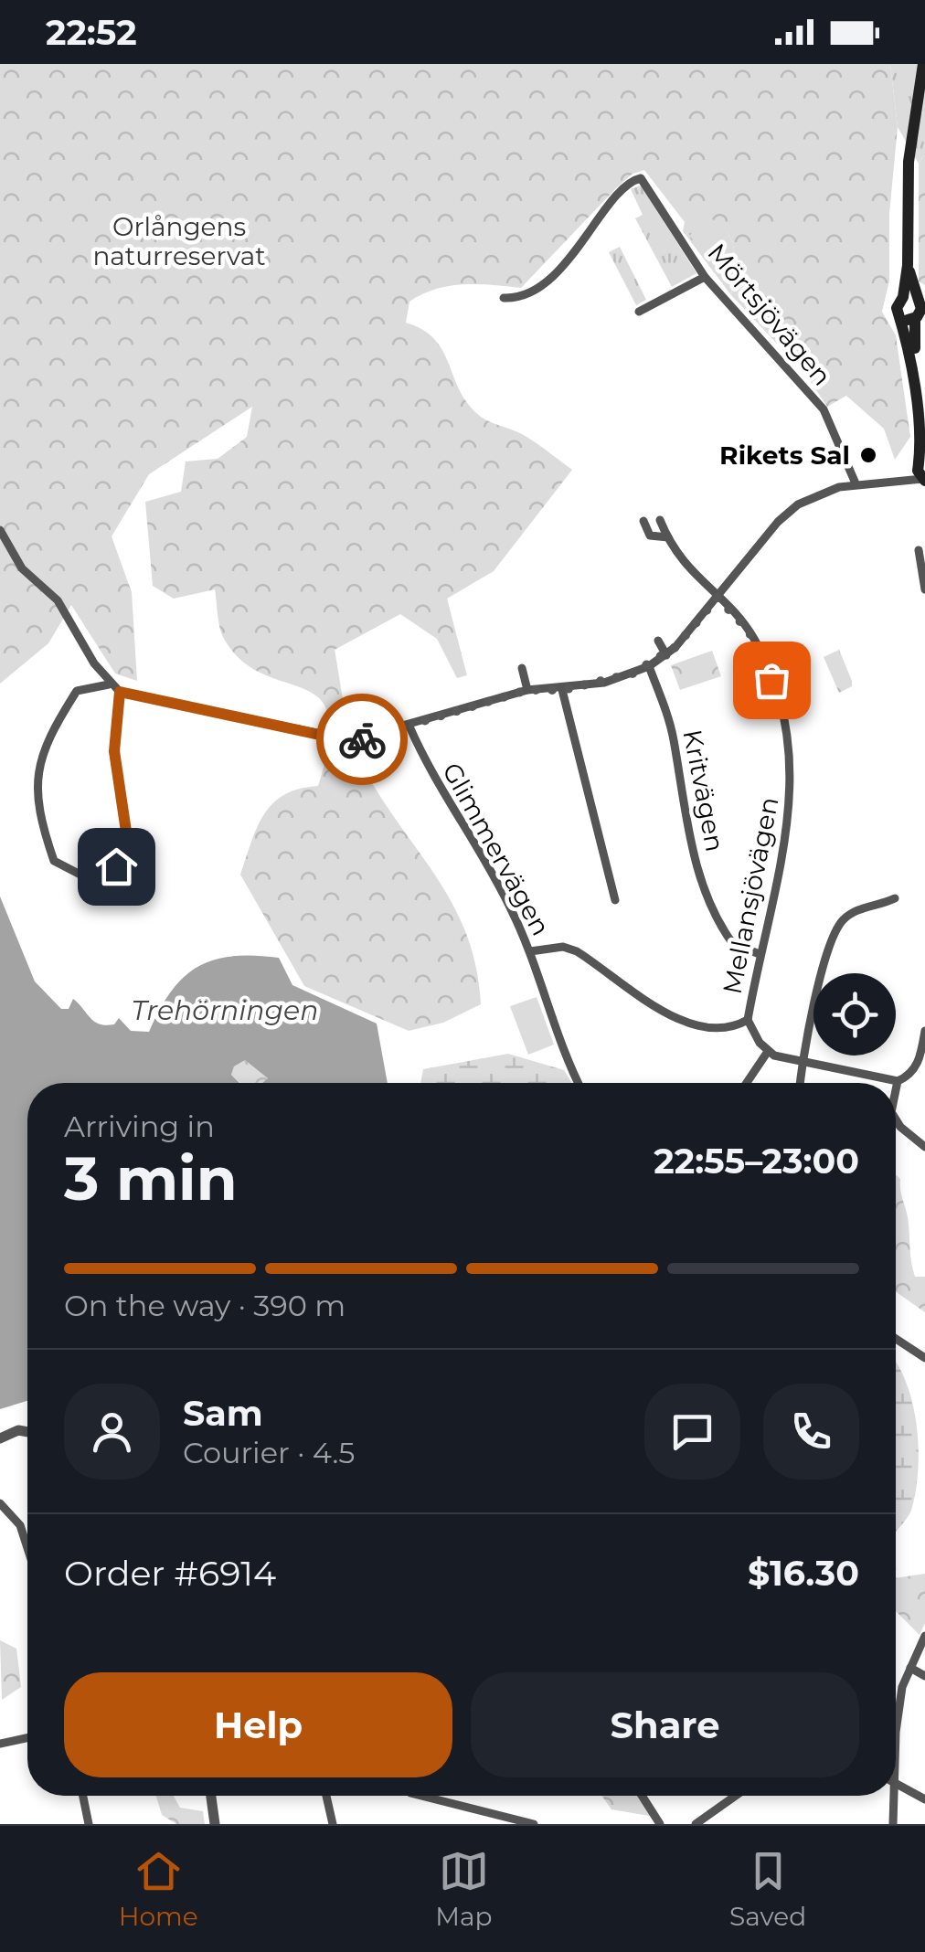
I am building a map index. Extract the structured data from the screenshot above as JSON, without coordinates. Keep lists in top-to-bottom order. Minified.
{"streets":{"street":["Mörtsjövägen","Kritvägen","Glimmervägen","Mellansjövägen"]},"crossings":[["Kritvägen","Mellansjövägen"]],"water":["Trehörningen"],"parks":["Orlångens naturreservat"],"places":["Rikets Sal"],"page":{"status":"22:52","heading":["3 min","Arriving in","22:55–23:00"],"panel":["Sam","Courier · 4.5","Order #6914","$16.30"],"bar":"On the way · 390 m","buttons":["Help","Share"],"tabs":["Home","Map","Saved"]}}
